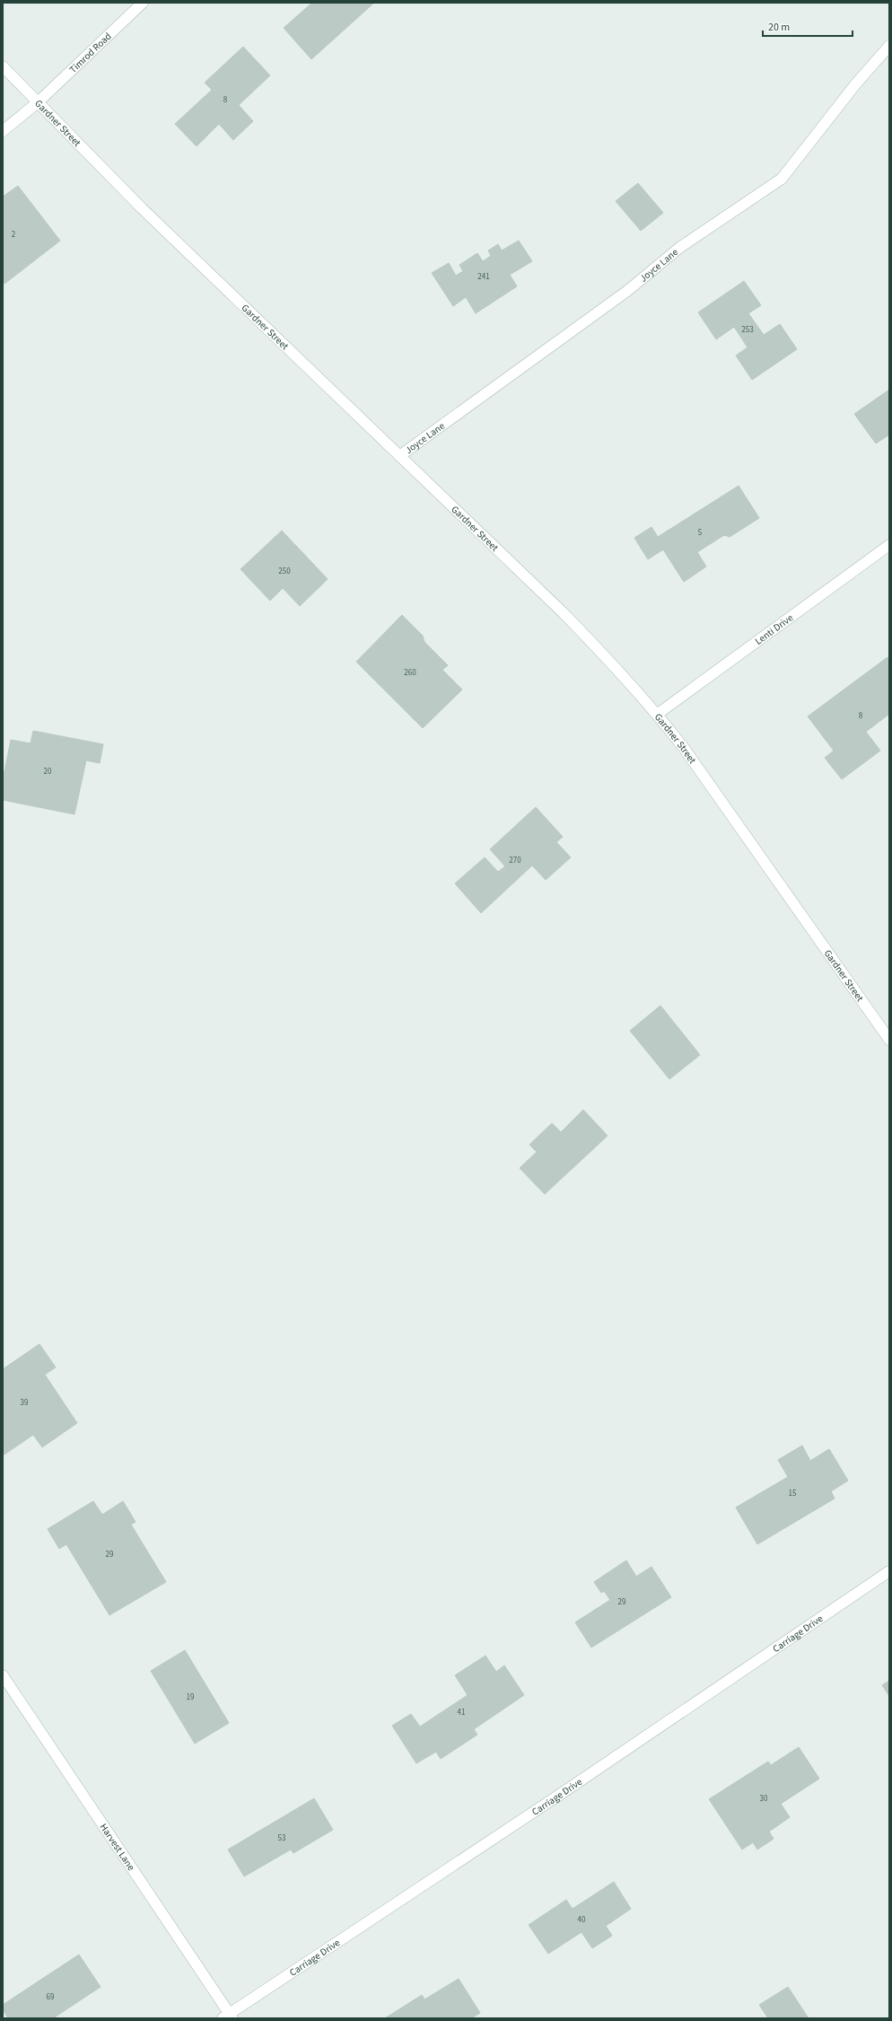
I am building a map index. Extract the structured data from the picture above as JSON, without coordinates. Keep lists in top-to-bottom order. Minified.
{"streets":{"street":["Timrod Road","Gardner Street","Joyce Lane","Lenti Drive","Carriage Drive","Harvest Lane"]},"crossings":[["Timrod Road","Gardner Street"],["Gardner Street","Joyce Lane"],["Gardner Street","Lenti Drive"],["Carriage Drive","Harvest Lane"]],"house_numbers":["8","2","241","253","5","250","260","8","20","270","39","15","29","29","19","41","30","53","40","69"],"scale_bar":"20 m"}
